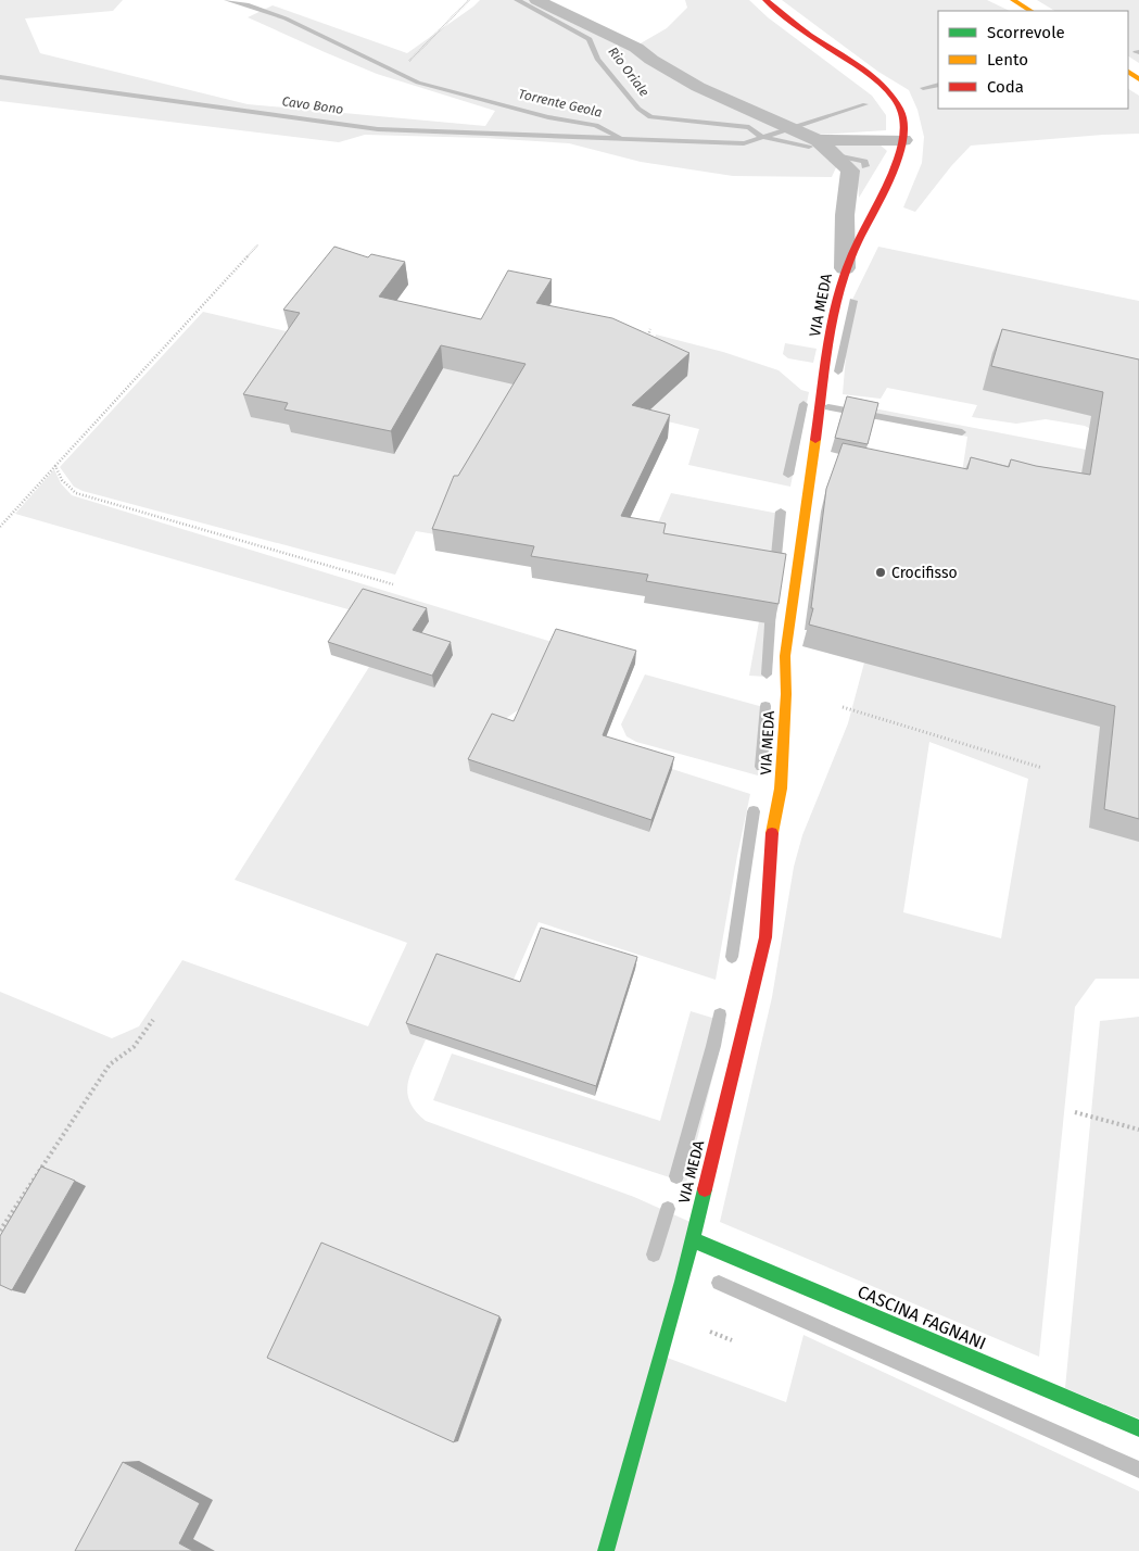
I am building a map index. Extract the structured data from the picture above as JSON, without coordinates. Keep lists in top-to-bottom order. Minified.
{"streets":{"main road":["VIA MEDA","CASCINA FAGNANI"]},"crossings":[["VIA MEDA","CASCINA FAGNANI"]],"water":["Rio Oriale","Torrente Geola","Cavo Bono"],"places":["Crocifisso"],"legend":["Scorrevole","Lento","Coda"]}
